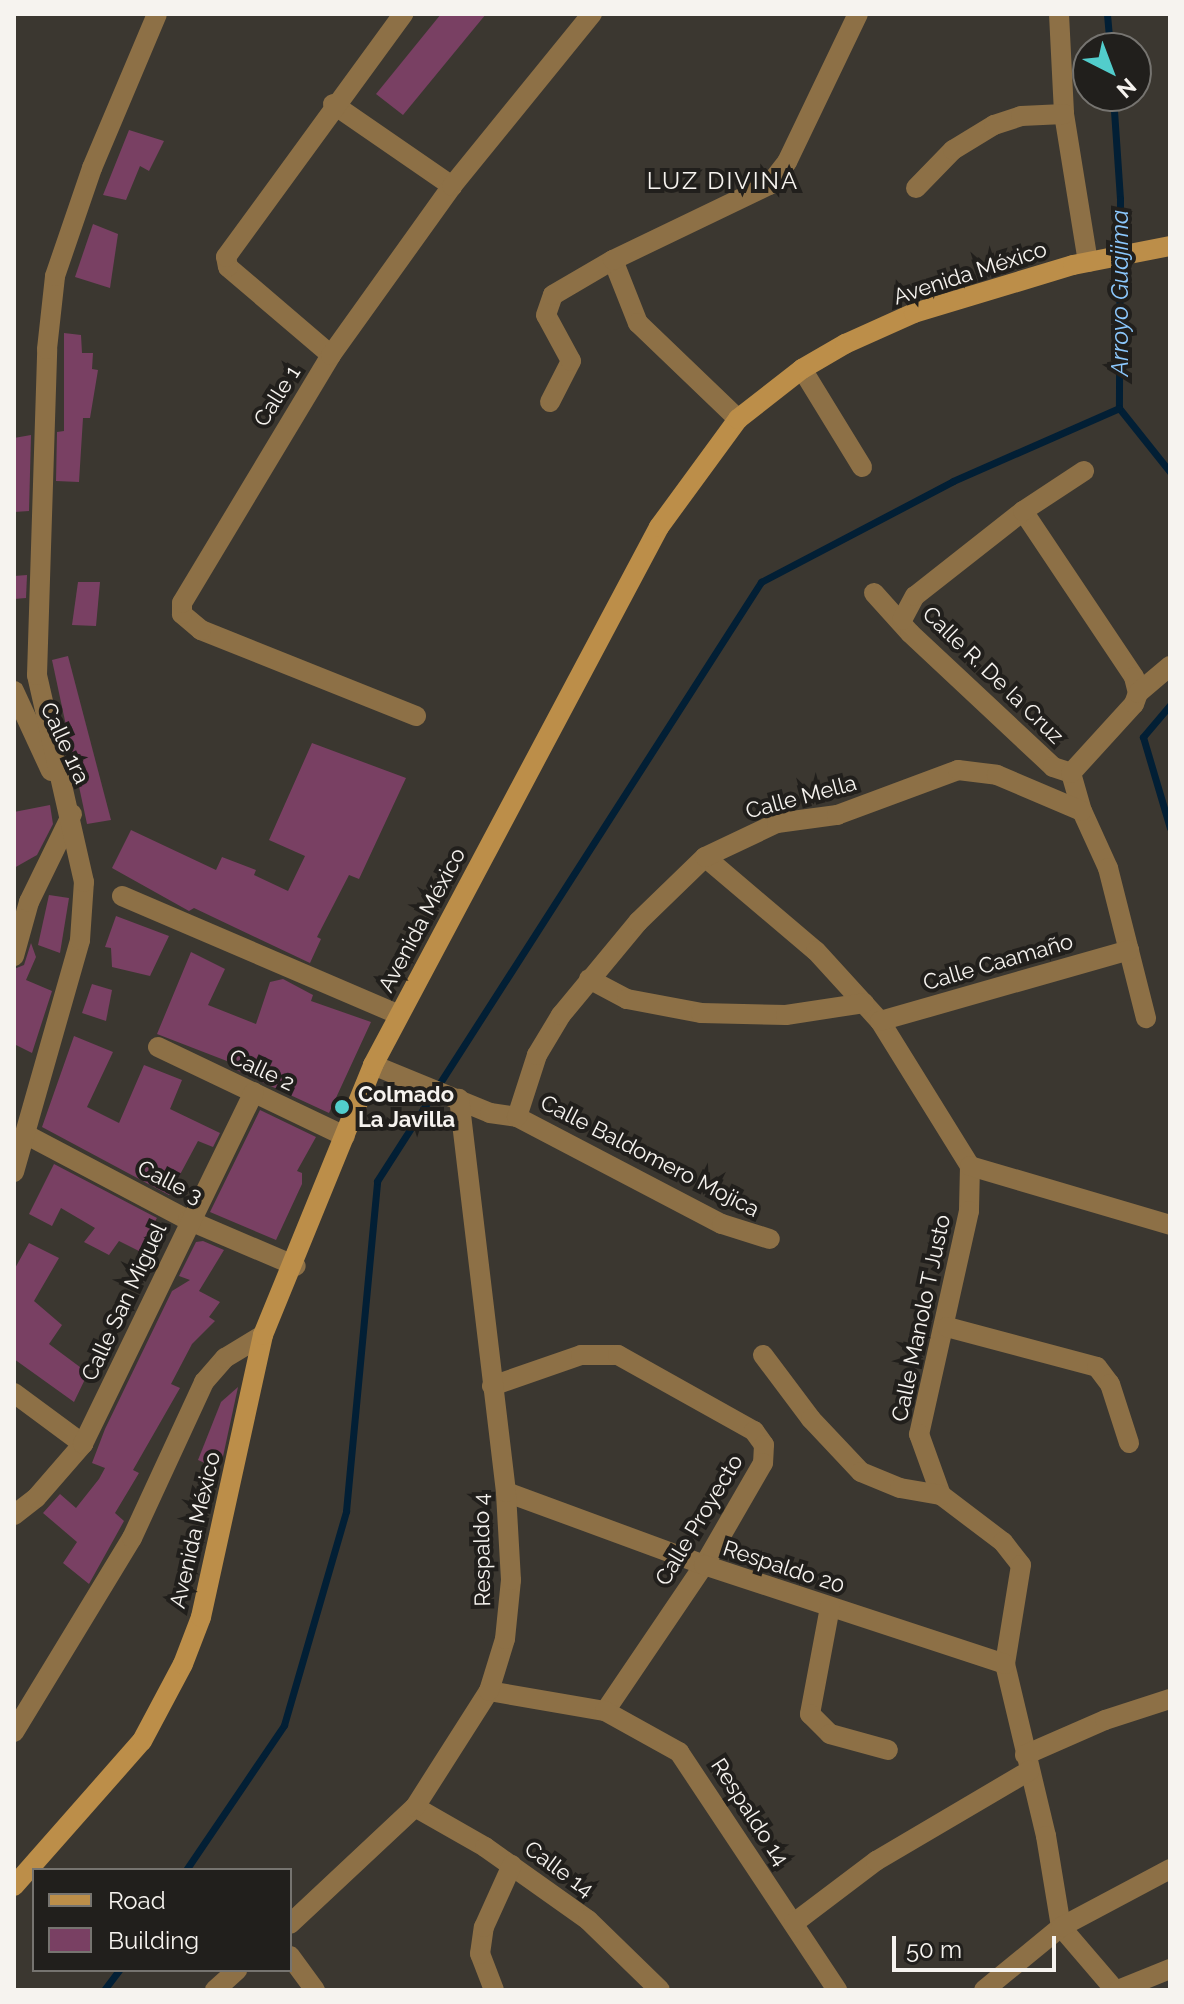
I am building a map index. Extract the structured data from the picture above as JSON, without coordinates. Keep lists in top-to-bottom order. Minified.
{"streets":{"street":["Avenida México","Calle 1","Calle R. De la Cruz","Calle 1ra","Calle Mella","Calle Caamaño","Calle 2","Calle Baldomero Mojica","Calle 3","Calle San Miguel","Calle Manolo T Justo","Calle Proyecto","Respaldo 4","Respaldo 20","Respaldo 14","Calle 14"]},"crossings":[["Avenida México","Calle 2"],["Avenida México","Calle Baldomero Mojica"],["Avenida México","Calle 3"],["Calle R. De la Cruz","Calle Mella"],["Calle R. De la Cruz","Calle Caamaño"],["Calle Mella","Calle Baldomero Mojica"],["Calle 2","Calle San Miguel"],["Calle Baldomero Mojica","Respaldo 4"],["Calle 3","Calle San Miguel"],["Calle Proyecto","Respaldo 4"],["Calle Proyecto","Respaldo 20"],["Calle Proyecto","Respaldo 14"],["Respaldo 4","Respaldo 20"],["Respaldo 4","Respaldo 14"],["Respaldo 4","Calle 14"]],"districts":["LUZ DIVINA"],"water":["Arroyo Guajima"],"places":["Colmado La Javilla"],"legend":["Road","Building"],"scale_bar":"50 m","north":"bottom right"}
